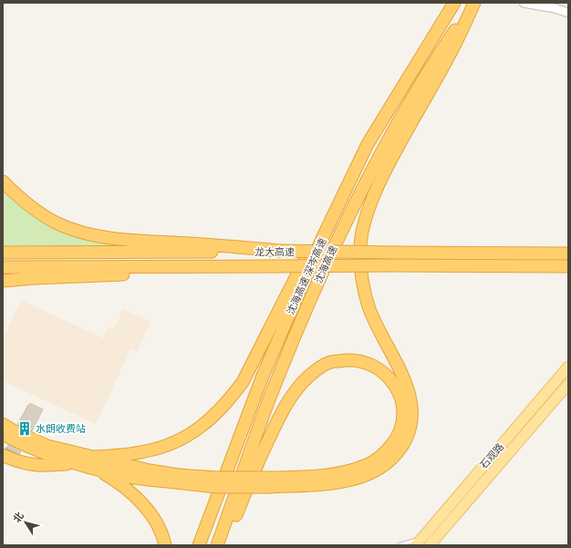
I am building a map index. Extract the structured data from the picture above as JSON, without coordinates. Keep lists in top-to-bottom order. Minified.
{"streets":{"highway":["龙大高速","沈海高速","沈海高速 深岑高速"],"main road":["石观路"]},"places":{"building":["水朗收费站"]},"north":"top left"}
